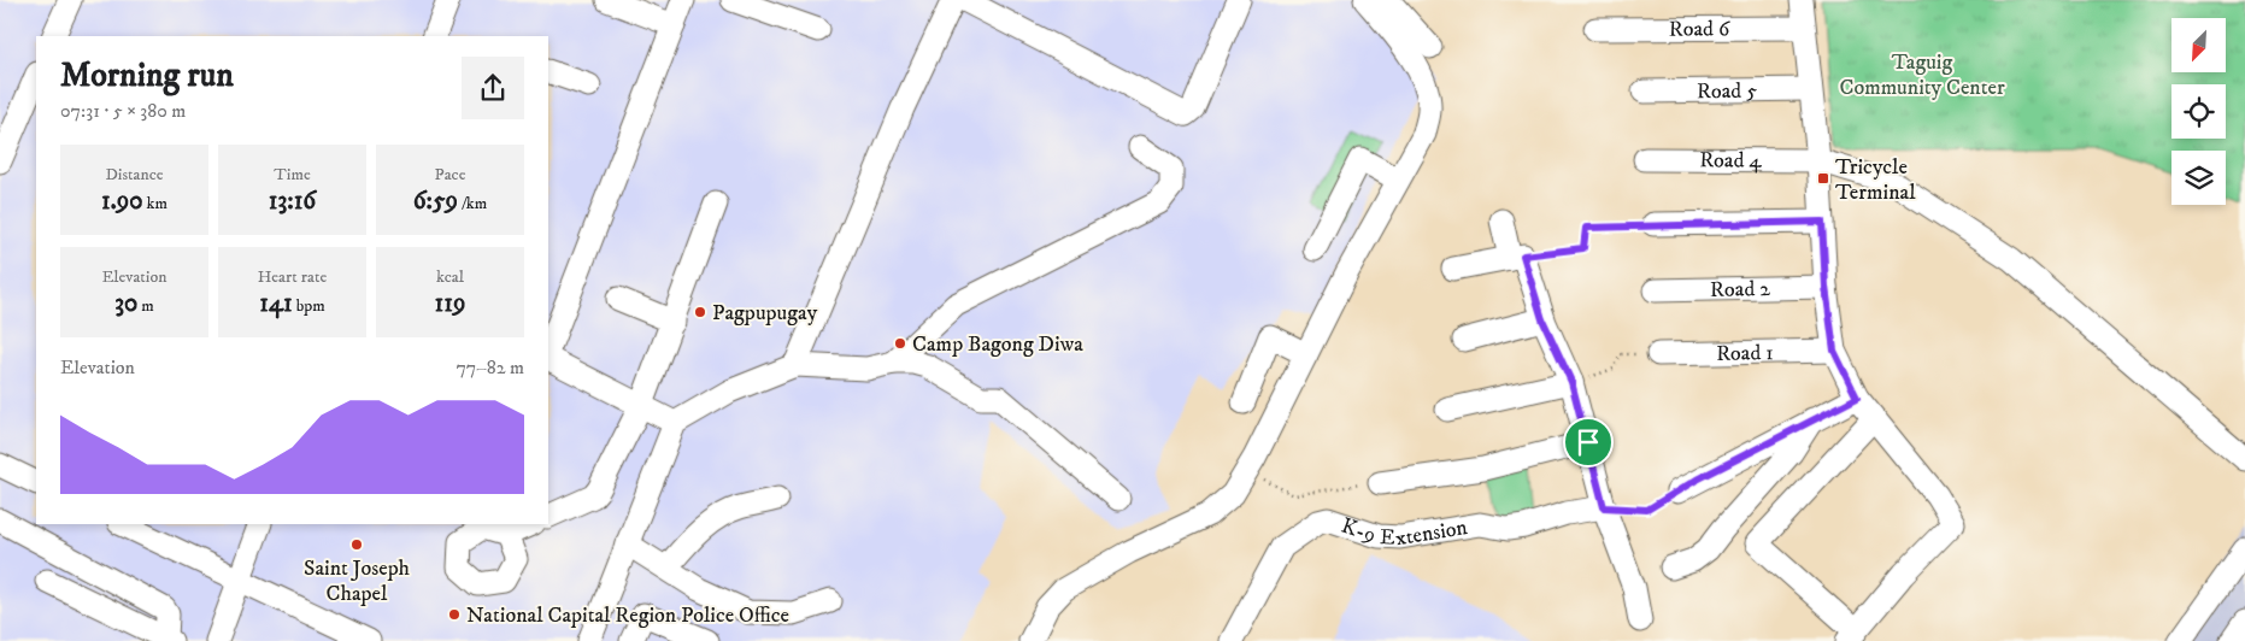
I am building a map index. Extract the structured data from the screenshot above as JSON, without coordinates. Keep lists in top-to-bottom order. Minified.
{"streets":{"street":["Road 6","Road 5","Road 4","Road 2","Road 1","K-9 Extension"]},"parks":["Taguig Community Center"],"places":{"transit":["Tricycle Terminal"],"other":["Pagpupugay","Camp Bagong Diwa","Saint Joseph Chapel","National Capital Region Police Office"]},"north":"bottom left","page":{"heading":["Morning run","07:31 · 5 × 380 m"],"stats":[["Distance","1.90 km"],["Time","13:16"],["Pace","6:59 /km"],["Elevation","30 m"],["Heart rate","141 bpm"],["kcal","119"]],"chart":["Elevation","77–82 m"]}}
